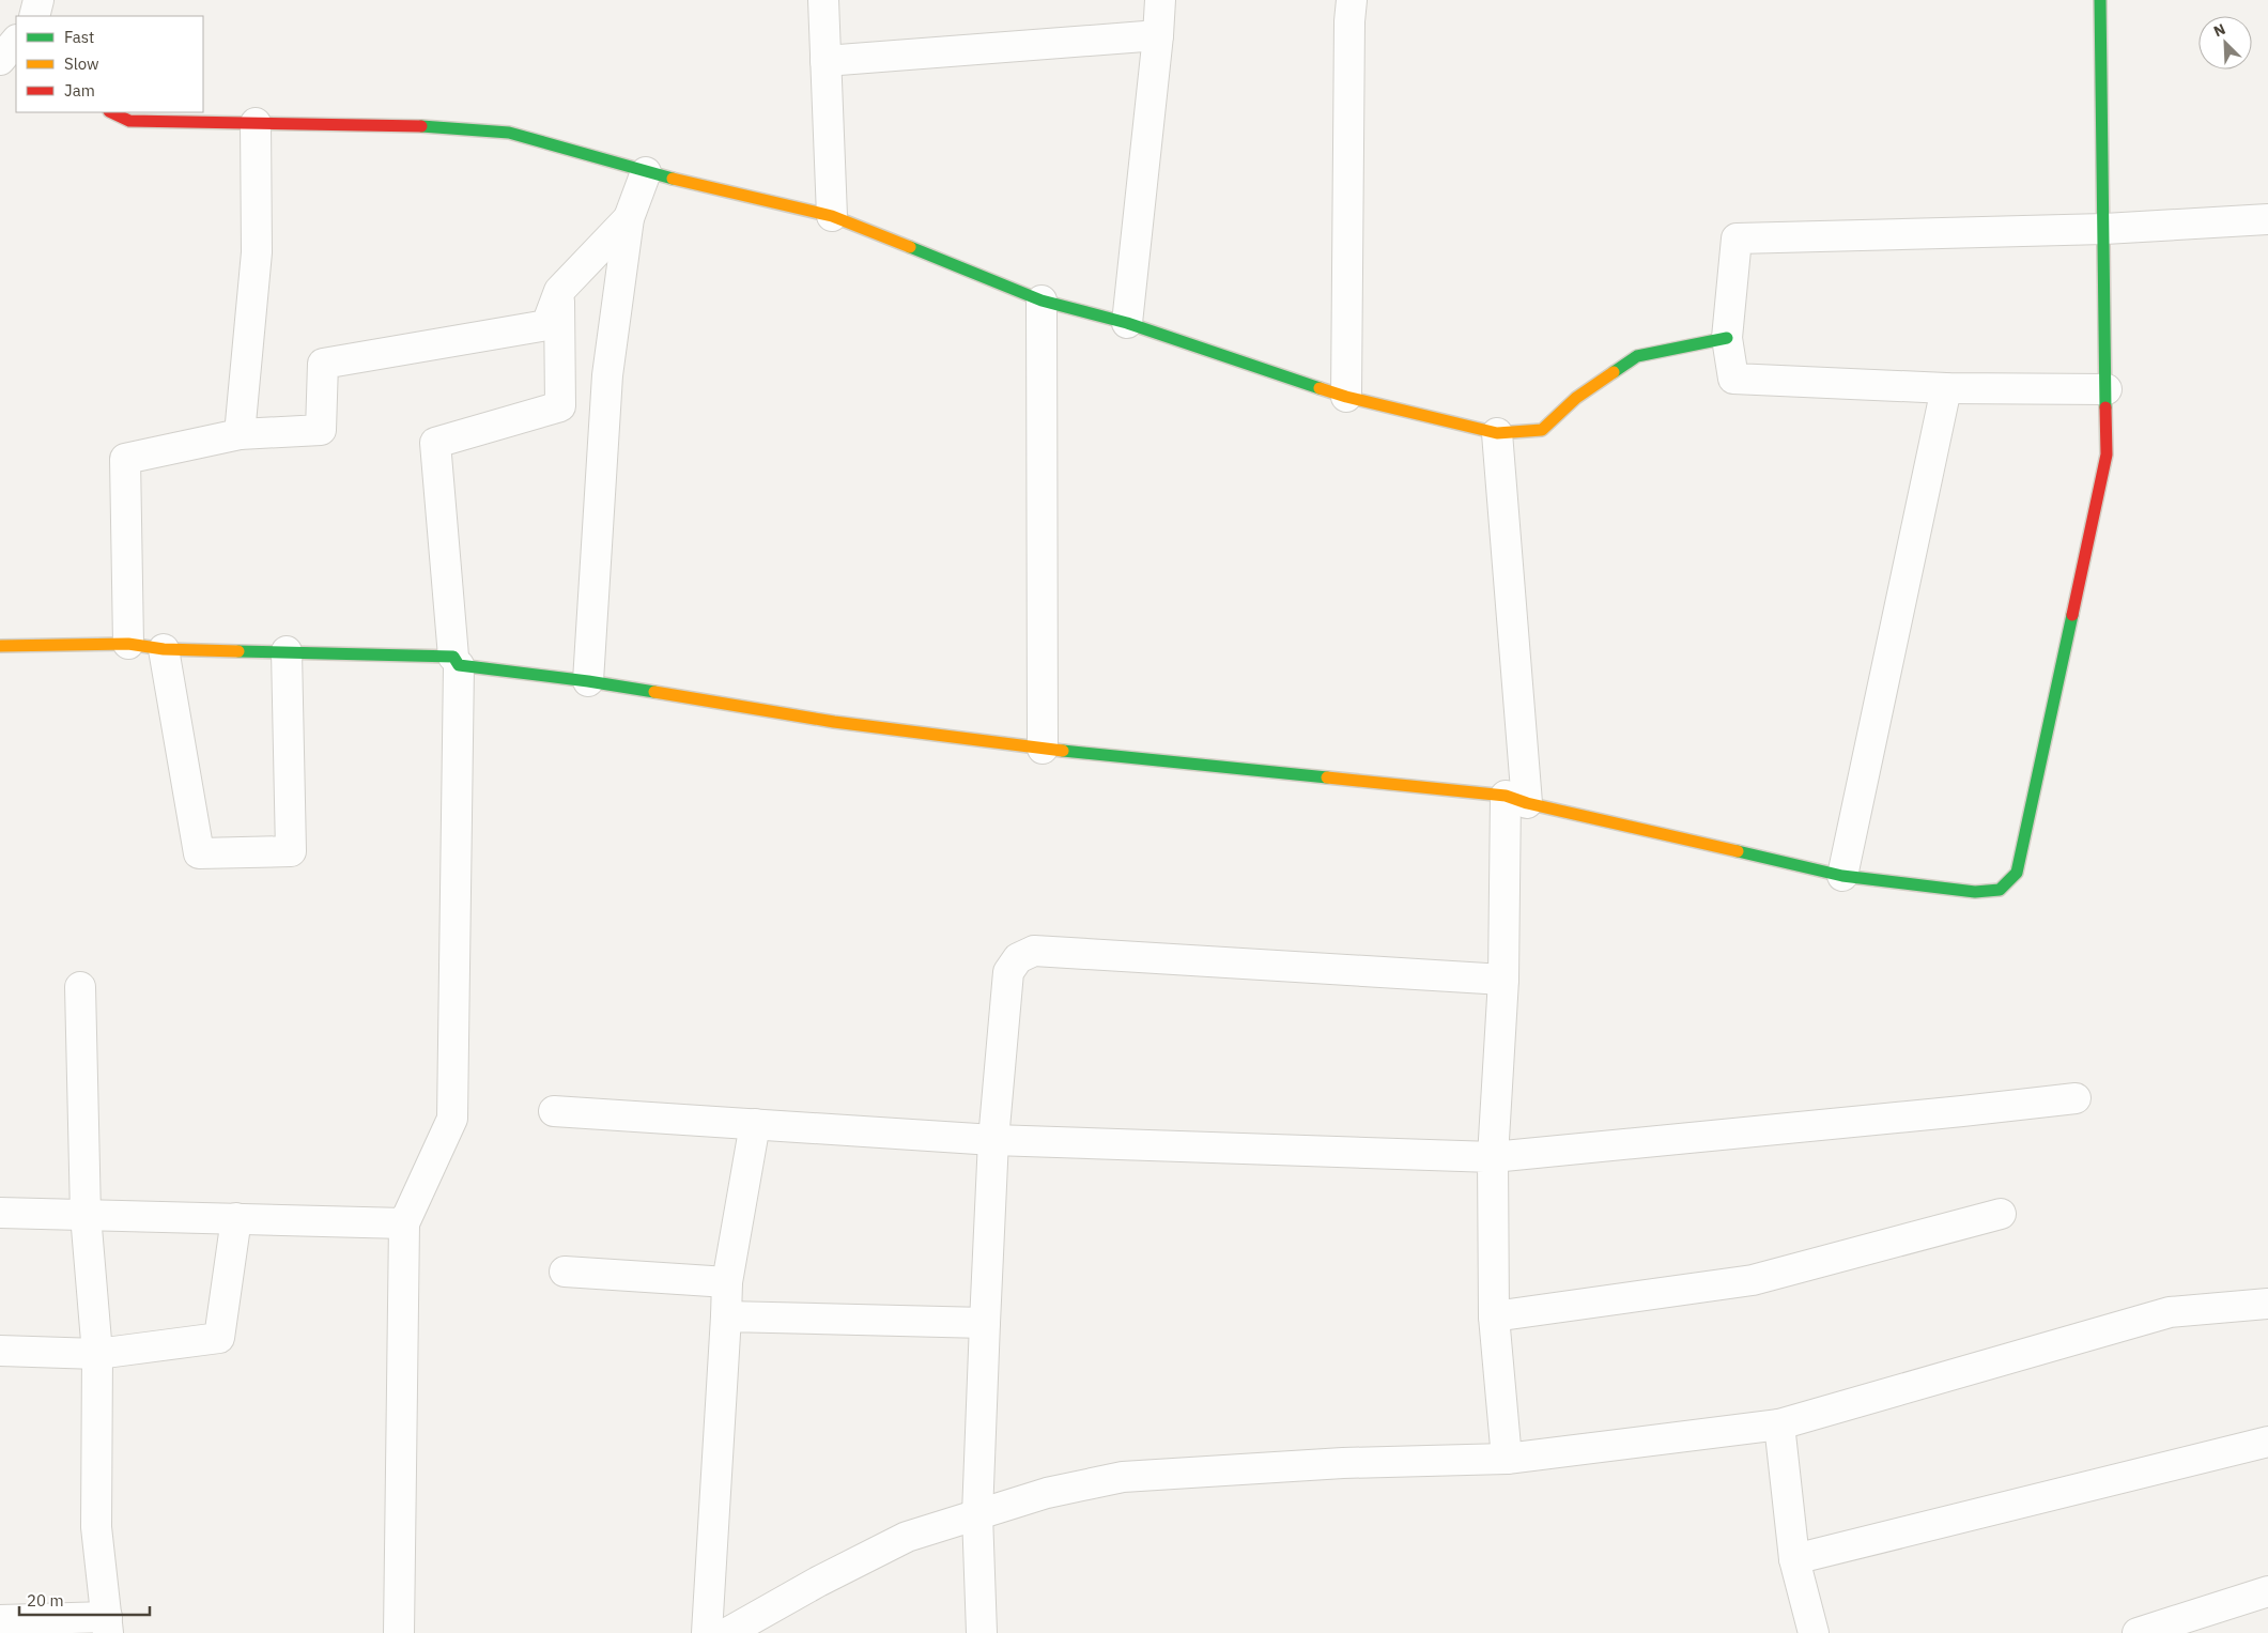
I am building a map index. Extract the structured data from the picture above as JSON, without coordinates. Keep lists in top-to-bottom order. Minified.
{"legend":["Fast","Slow","Jam"],"scale_bar":"20 m","north":"top left"}
